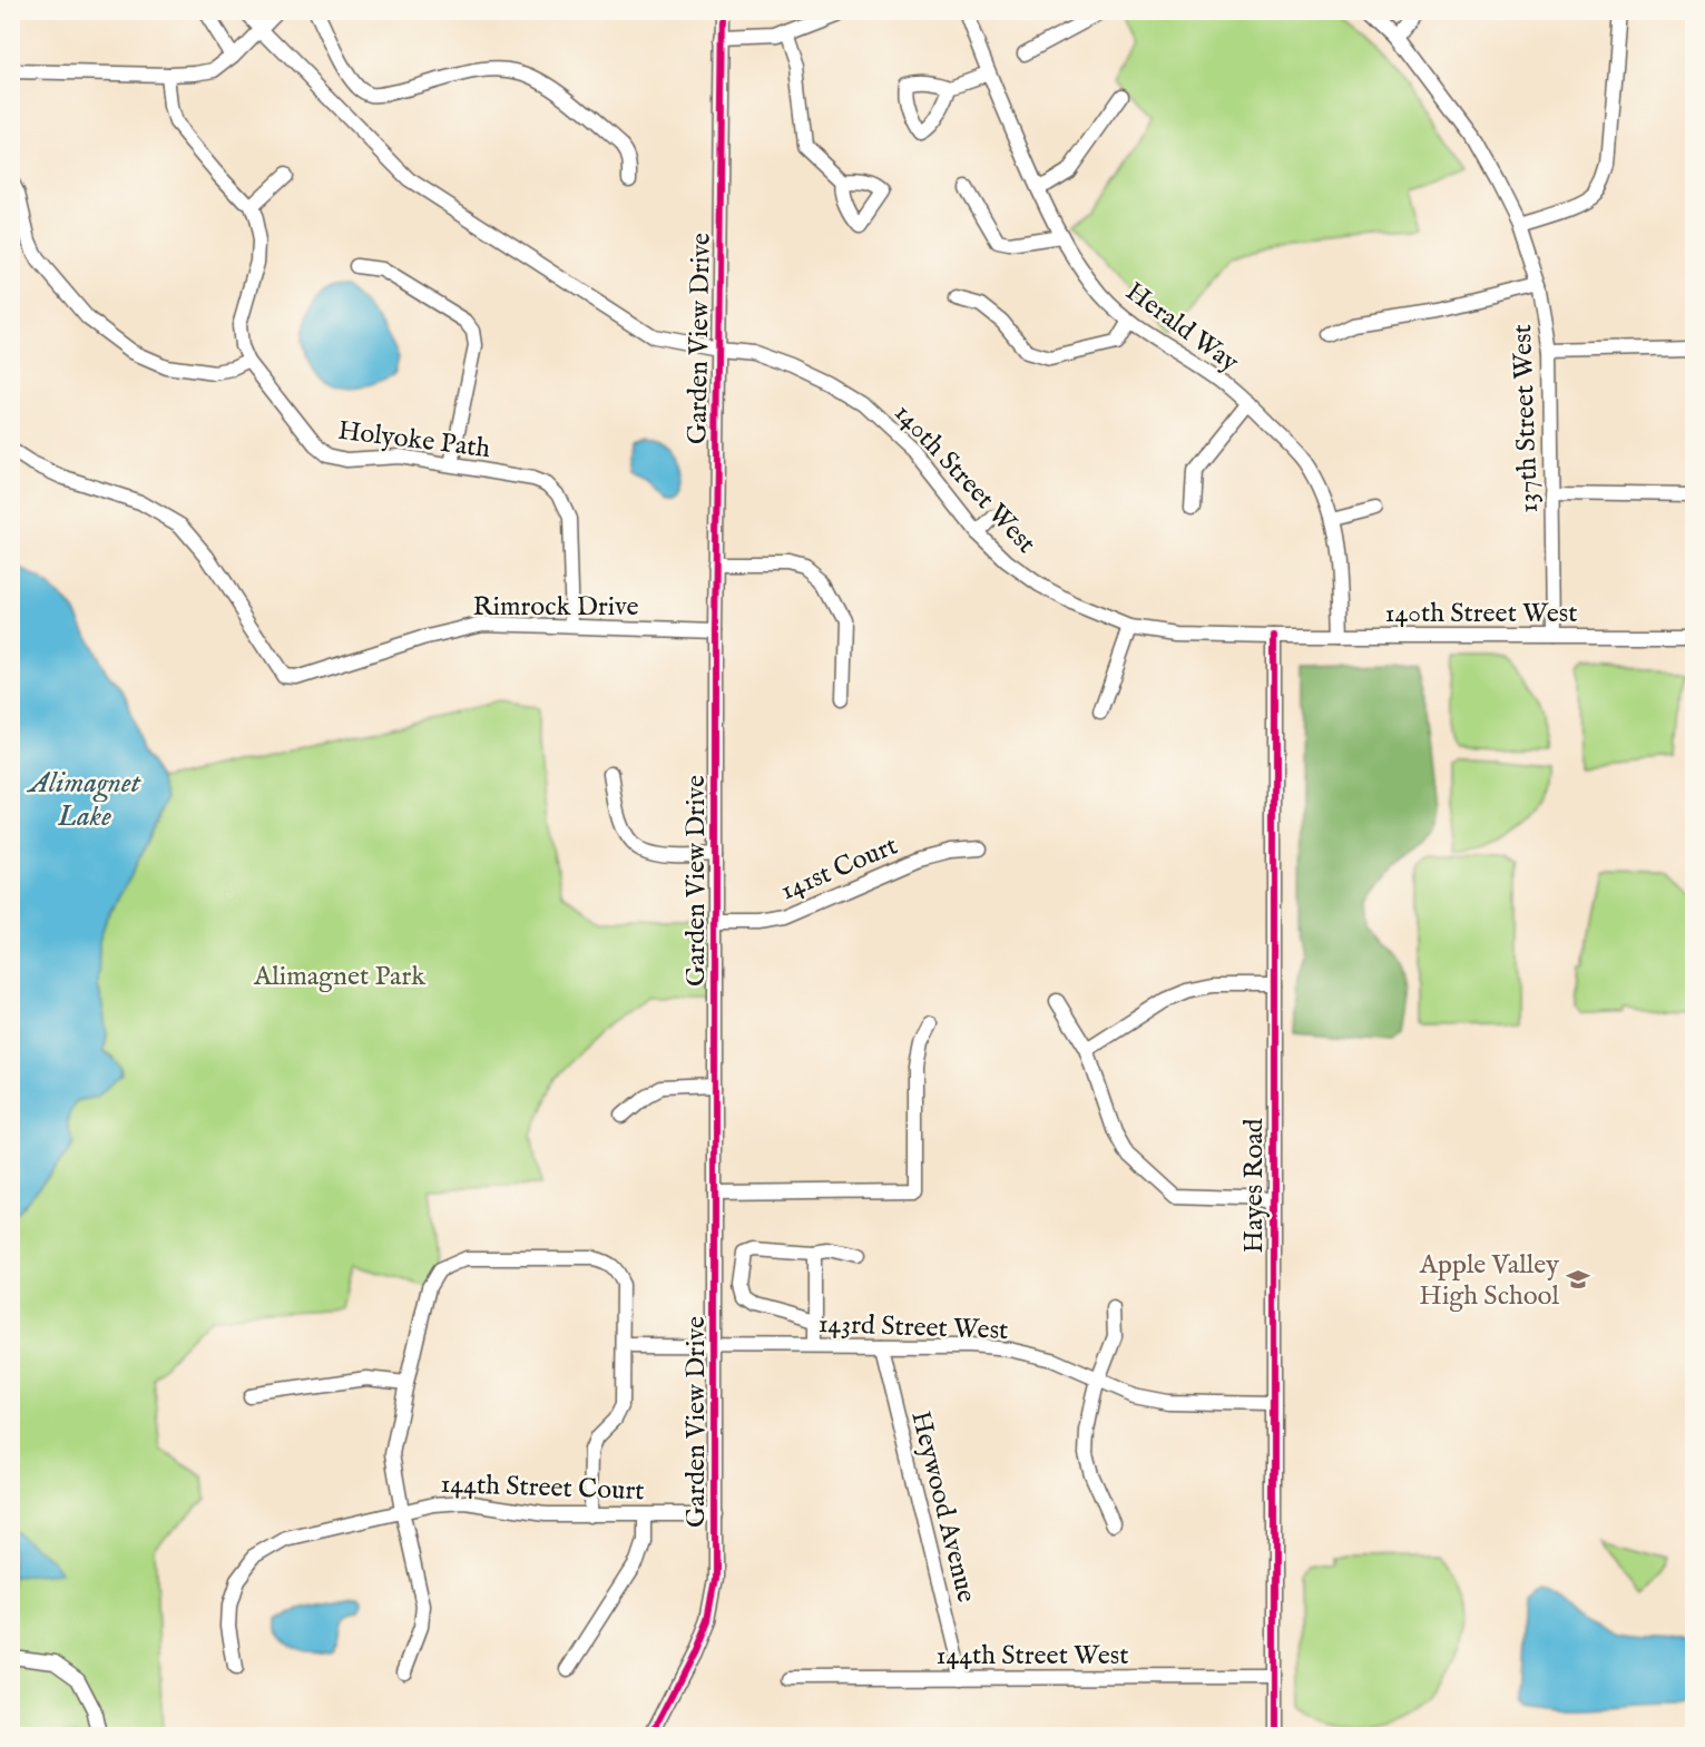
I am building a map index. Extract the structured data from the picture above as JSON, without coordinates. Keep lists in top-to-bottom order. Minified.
{"streets":{"street":["Herald Way","Garden View Drive","137th Street West","Holyoke Path","140th Street West","Rimrock Drive","141st Court","Hayes Road","143rd Street West","144th Street Court","Heywood Avenue","144th Street West"]},"crossings":[["Herald Way","140th Street West"],["Garden View Drive","140th Street West"],["Garden View Drive","Rimrock Drive"],["Garden View Drive","141st Court"],["Garden View Drive","143rd Street West"],["Garden View Drive","144th Street Court"],["137th Street West","140th Street West"],["Holyoke Path","Rimrock Drive"],["140th Street West","Hayes Road"],["Hayes Road","143rd Street West"],["Hayes Road","144th Street West"],["143rd Street West","Heywood Avenue"],["Heywood Avenue","144th Street West"]],"water":["Alimagnet Lake"],"parks":["Alimagnet Park"],"places":{"school or university":["Apple Valley High School"]}}
